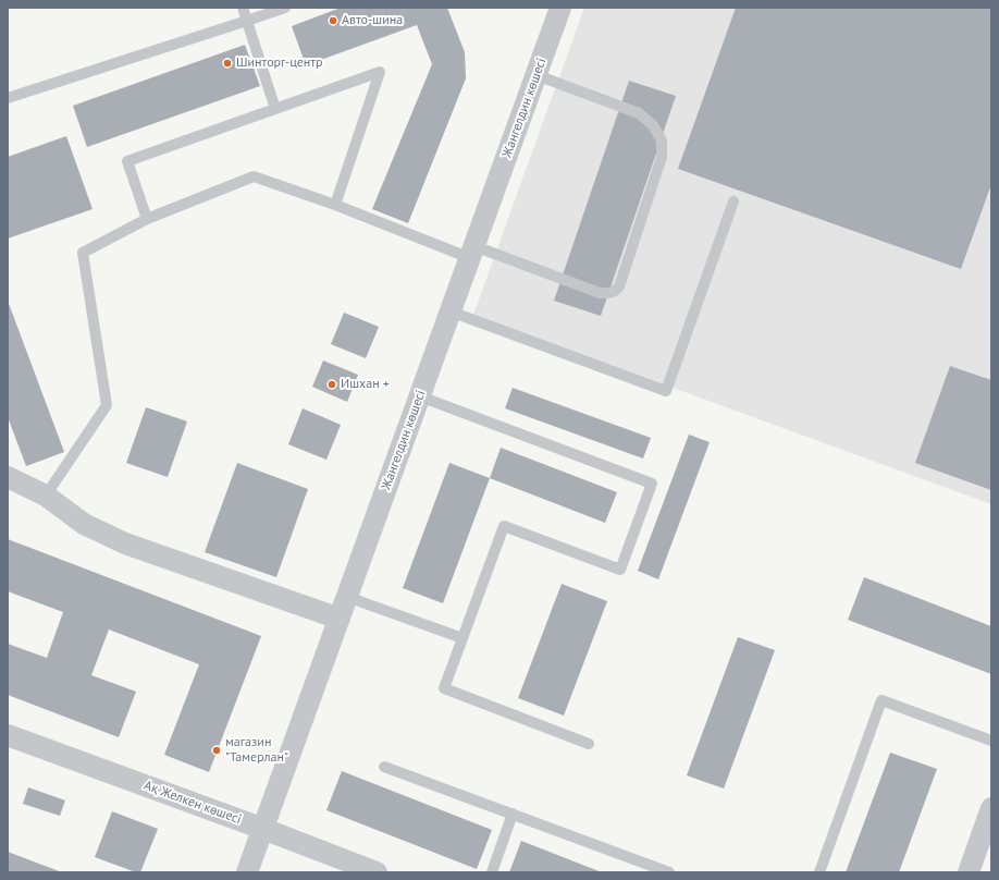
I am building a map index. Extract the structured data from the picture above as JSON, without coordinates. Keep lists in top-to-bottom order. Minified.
{"streets":{"street":["Жангелдин көшесі","Ақ Желкен көшесі"]},"crossings":[["Жангелдин көшесі","Ақ Желкен көшесі"]],"places":["Авто-шина","Шинторг-центр","Ишхан +","магазин \"Тамерлан\""]}
